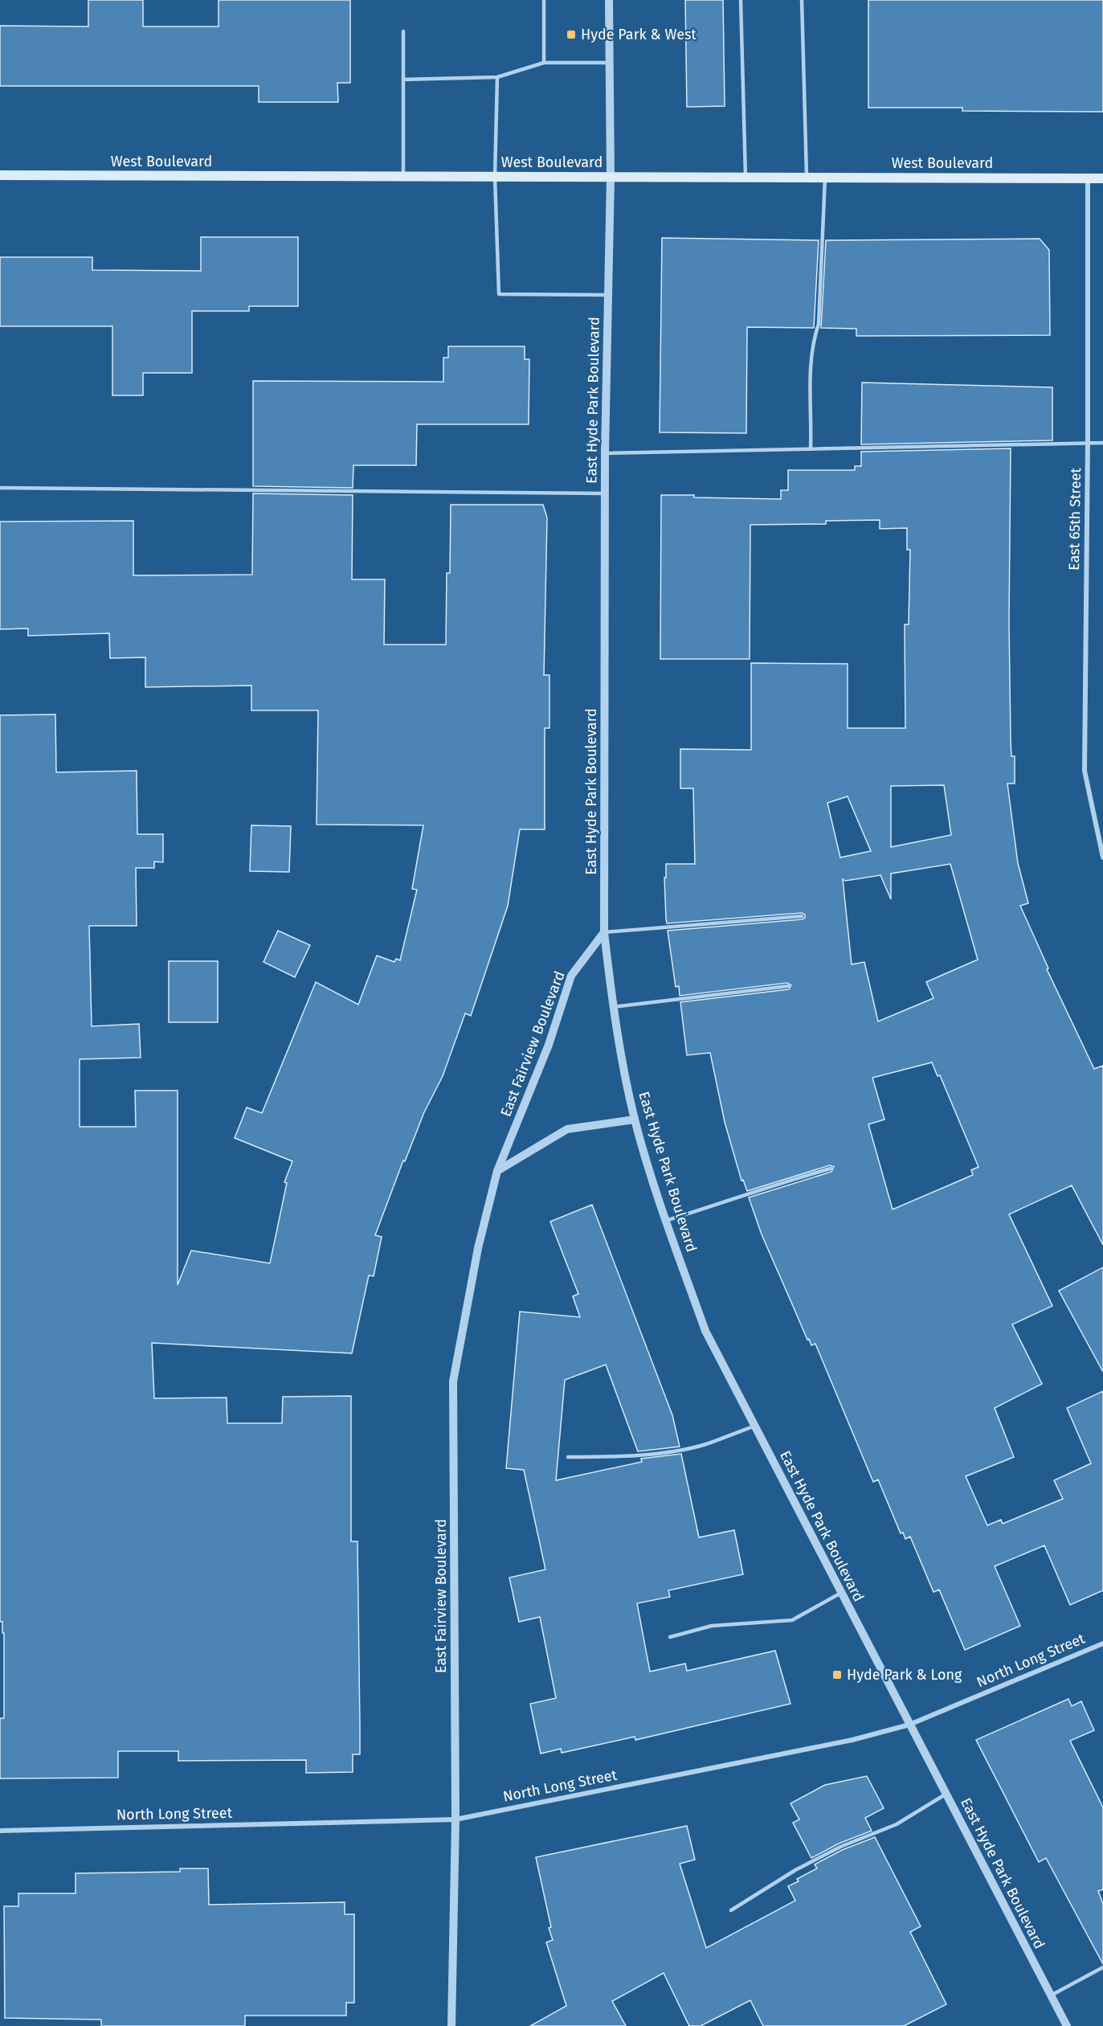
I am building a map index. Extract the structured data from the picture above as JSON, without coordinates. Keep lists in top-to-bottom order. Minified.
{"streets":{"main road":["West Boulevard"],"street":["East Hyde Park Boulevard","East 65th Street","East Fairview Boulevard","North Long Street"]},"crossings":[["West Boulevard","East Hyde Park Boulevard"],["West Boulevard","East 65th Street"],["East Hyde Park Boulevard","East Fairview Boulevard"],["East Hyde Park Boulevard","North Long Street"],["East Fairview Boulevard","North Long Street"]],"places":{"transit":["Hyde Park & West","Hyde Park & Long"]}}
